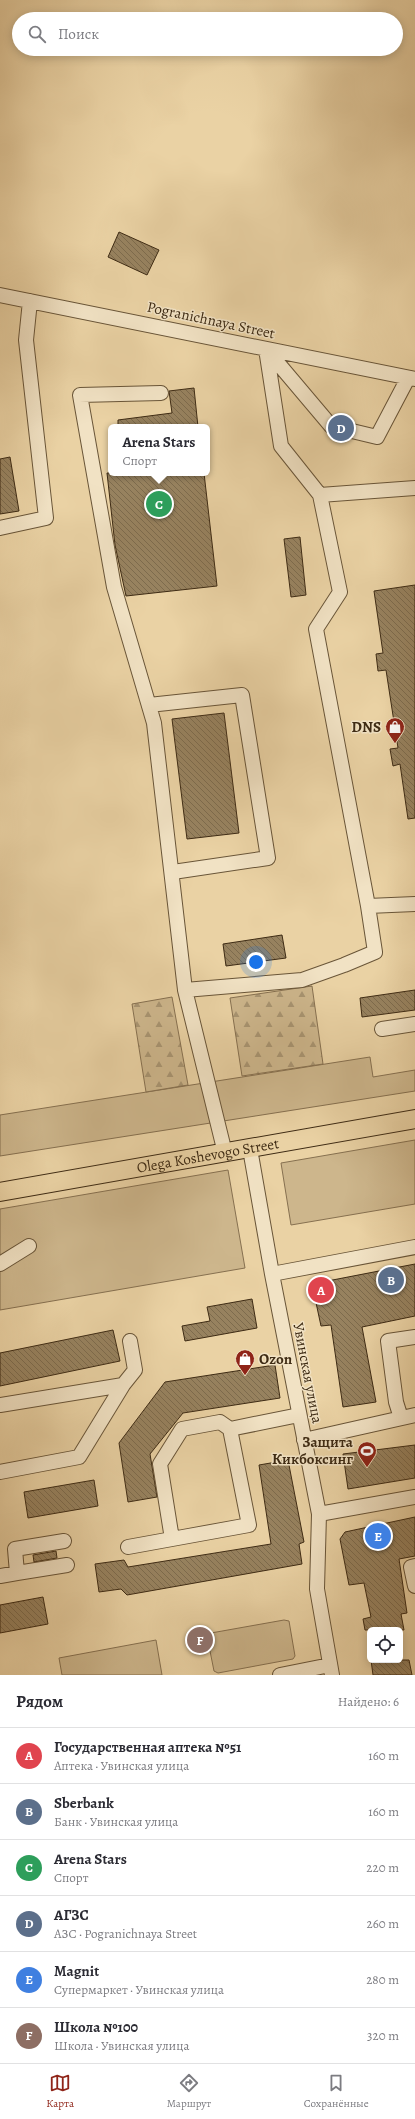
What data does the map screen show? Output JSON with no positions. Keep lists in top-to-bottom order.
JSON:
{
  "streets": {
    "main road": ["Olega Koshevogo Street"],
    "street": ["Pogranichnaya Street", "Увинская улица"]
  },
  "crossings": [
    ["Olega Koshevogo Street", "Увинская улица"]
  ],
  "places": {
    "shop": ["DNS", "Ozon"],
    "sports": ["Защита Кикбоксинг"]
  },
  "page": {
    "search": "Поиск",
    "pins": [
      "D",
      "C",
      "B",
      "A",
      "E",
      "F"
    ],
    "popup": ["Arena Stars", "Спорт"],
    "heading": ["Рядом", "Найдено: 6"],
    "list": [
      {
        "mark": "A",
        "name": "Государственная аптека №51",
        "note": "Аптека · Увинская улица",
        "value": "160 m"
      },
      {
        "mark": "B",
        "name": "Sberbank",
        "note": "Банк · Увинская улица",
        "value": "160 m"
      },
      {
        "mark": "C",
        "name": "Arena Stars",
        "note": "Спорт",
        "value": "220 m"
      },
      {
        "mark": "D",
        "name": "АГЗС",
        "note": "АЗС · Pogranichnaya Street",
        "value": "260 m"
      },
      {
        "mark": "E",
        "name": "Magnit",
        "note": "Супермаркет · Увинская улица",
        "value": "280 m"
      },
      {
        "mark": "F",
        "name": "Школа №100",
        "note": "Школа · Увинская улица",
        "value": "320 m"
      }
    ],
    "nav": ["Карта", "Маршрут", "Сохранённые"]
  }
}
